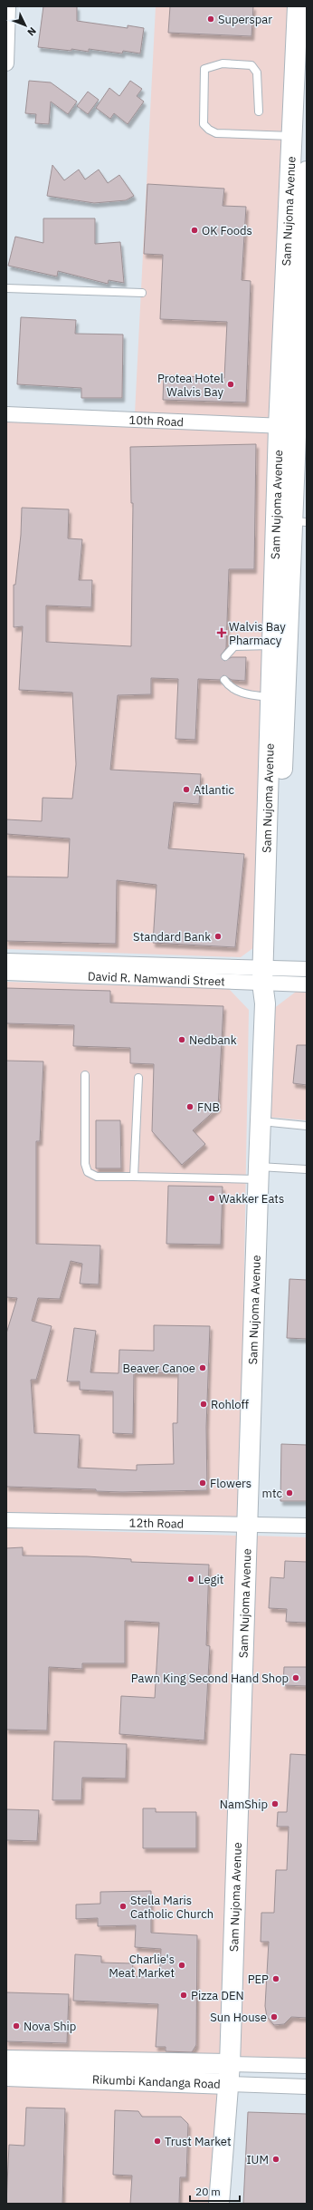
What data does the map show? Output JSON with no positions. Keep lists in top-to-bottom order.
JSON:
{
  "streets": {
    "main road": ["Sam Nujoma Avenue", "Rikumbi Kandanga Road"],
    "street": ["10th Road", "David R. Namwandi Street", "12th Road"]
  },
  "crossings": [
    ["Sam Nujoma Avenue", "10th Road"],
    ["Sam Nujoma Avenue", "David R. Namwandi Street"],
    ["Sam Nujoma Avenue", "12th Road"],
    ["Sam Nujoma Avenue", "Rikumbi Kandanga Road"]
  ],
  "places": {
    "other": [
      "Superspar",
      "OK Foods",
      "Protea Hotel Walvis Bay",
      "Atlantic",
      "Standard Bank",
      "Nedbank",
      "FNB",
      "Wakker Eats",
      "Beaver Canoe",
      "Rohloff",
      "Flowers",
      "mtc",
      "Legit",
      "Pawn King Second Hand Shop",
      "NamShip",
      "Stella Maris Catholic Church",
      "Charlie's Meat Market",
      "PEP",
      "Pizza DEN",
      "Sun House",
      "Nova Ship",
      "Trust Market",
      "IUM"
    ],
    "health": ["Walvis Bay Pharmacy"]
  },
  "scale_bar": "20 m",
  "north": "bottom right"
}
